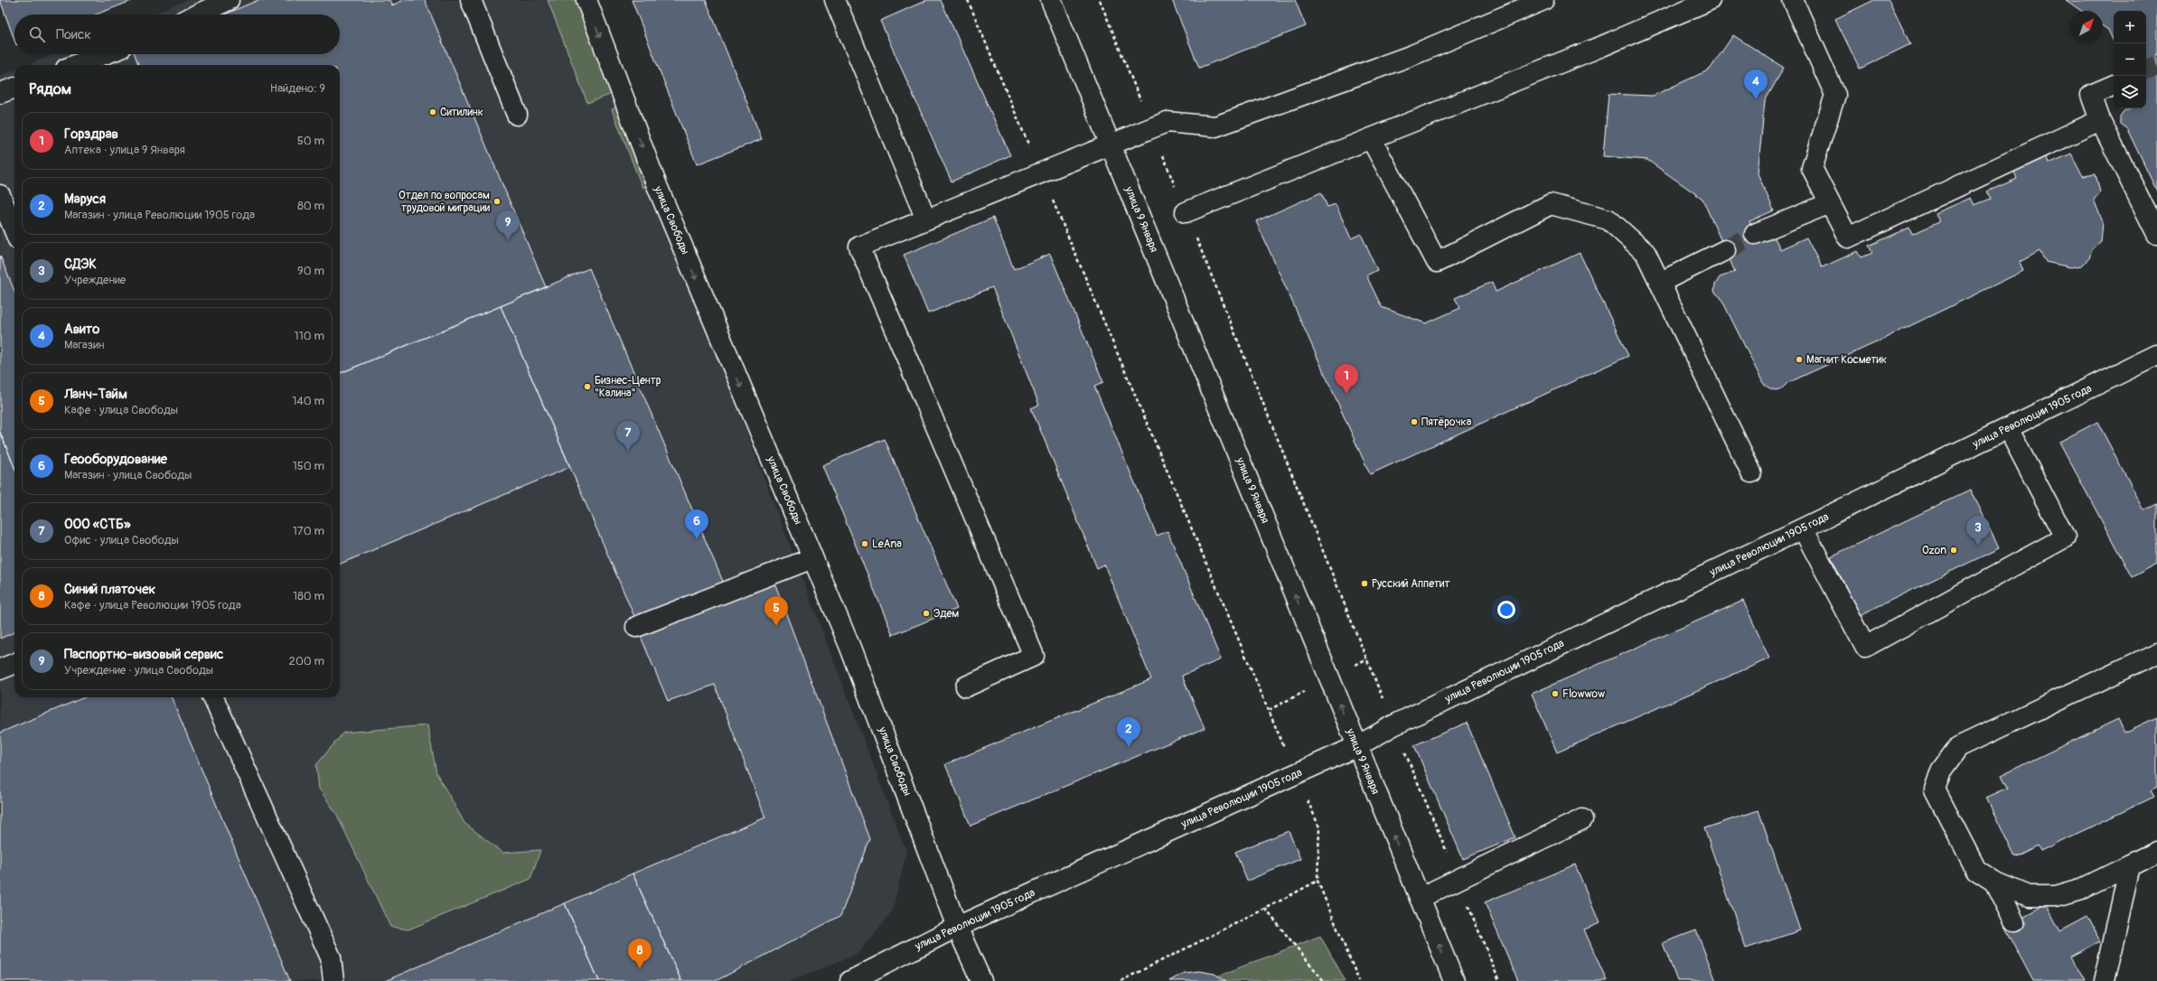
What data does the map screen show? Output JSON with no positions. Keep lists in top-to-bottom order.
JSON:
{
  "streets": {
    "main road": ["улица 9 Января", "улица Свободы", "улица Революции 1905 года"]
  },
  "crossings": [
    ["улица 9 Января", "улица Революции 1905 года"],
    ["улица Свободы", "улица Революции 1905 года"]
  ],
  "one_way": ["улица 9 Января", "улица Свободы"],
  "places": [
    "Ситилинк",
    "Отдел по вопросам трудовой миграции",
    "Магнит Косметик",
    "Бизнес-Центр \"Калина\"",
    "Пятёрочка",
    "LeAna",
    "Ozon",
    "Русский Аппетит",
    "Эдем",
    "Flowwow"
  ],
  "north": "top right",
  "page": {
    "map_buttons": ["+", "−"],
    "search": "Поиск",
    "heading": ["Рядом", "Найдено: 9"],
    "pins": [
      "4",
      "9",
      "1",
      "7",
      "6",
      "3",
      "5",
      "2",
      "8"
    ],
    "list": [
      {
        "mark": "1",
        "name": "Горздрав",
        "note": "Аптека · улица 9 Января",
        "value": "50 m"
      },
      {
        "mark": "2",
        "name": "Маруся",
        "note": "Магазин · улица Революции 1905 года",
        "value": "80 m"
      },
      {
        "mark": "3",
        "name": "СДЭК",
        "note": "Учреждение",
        "value": "90 m"
      },
      {
        "mark": "4",
        "name": "Авито",
        "note": "Магазин",
        "value": "110 m"
      },
      {
        "mark": "5",
        "name": "Ланч-Тайм",
        "note": "Кафе · улица Свободы",
        "value": "140 m"
      },
      {
        "mark": "6",
        "name": "Геооборудование",
        "note": "Магазин · улица Свободы",
        "value": "150 m"
      },
      {
        "mark": "7",
        "name": "ООО «СТБ»",
        "note": "Офис · улица Свободы",
        "value": "170 m"
      },
      {
        "mark": "8",
        "name": "Синий платочек",
        "note": "Кафе · улица Революции 1905 года",
        "value": "180 m"
      },
      {
        "mark": "9",
        "name": "Паспортно-визовый сервис",
        "note": "Учреждение · улица Свободы",
        "value": "200 m"
      }
    ]
  }
}
